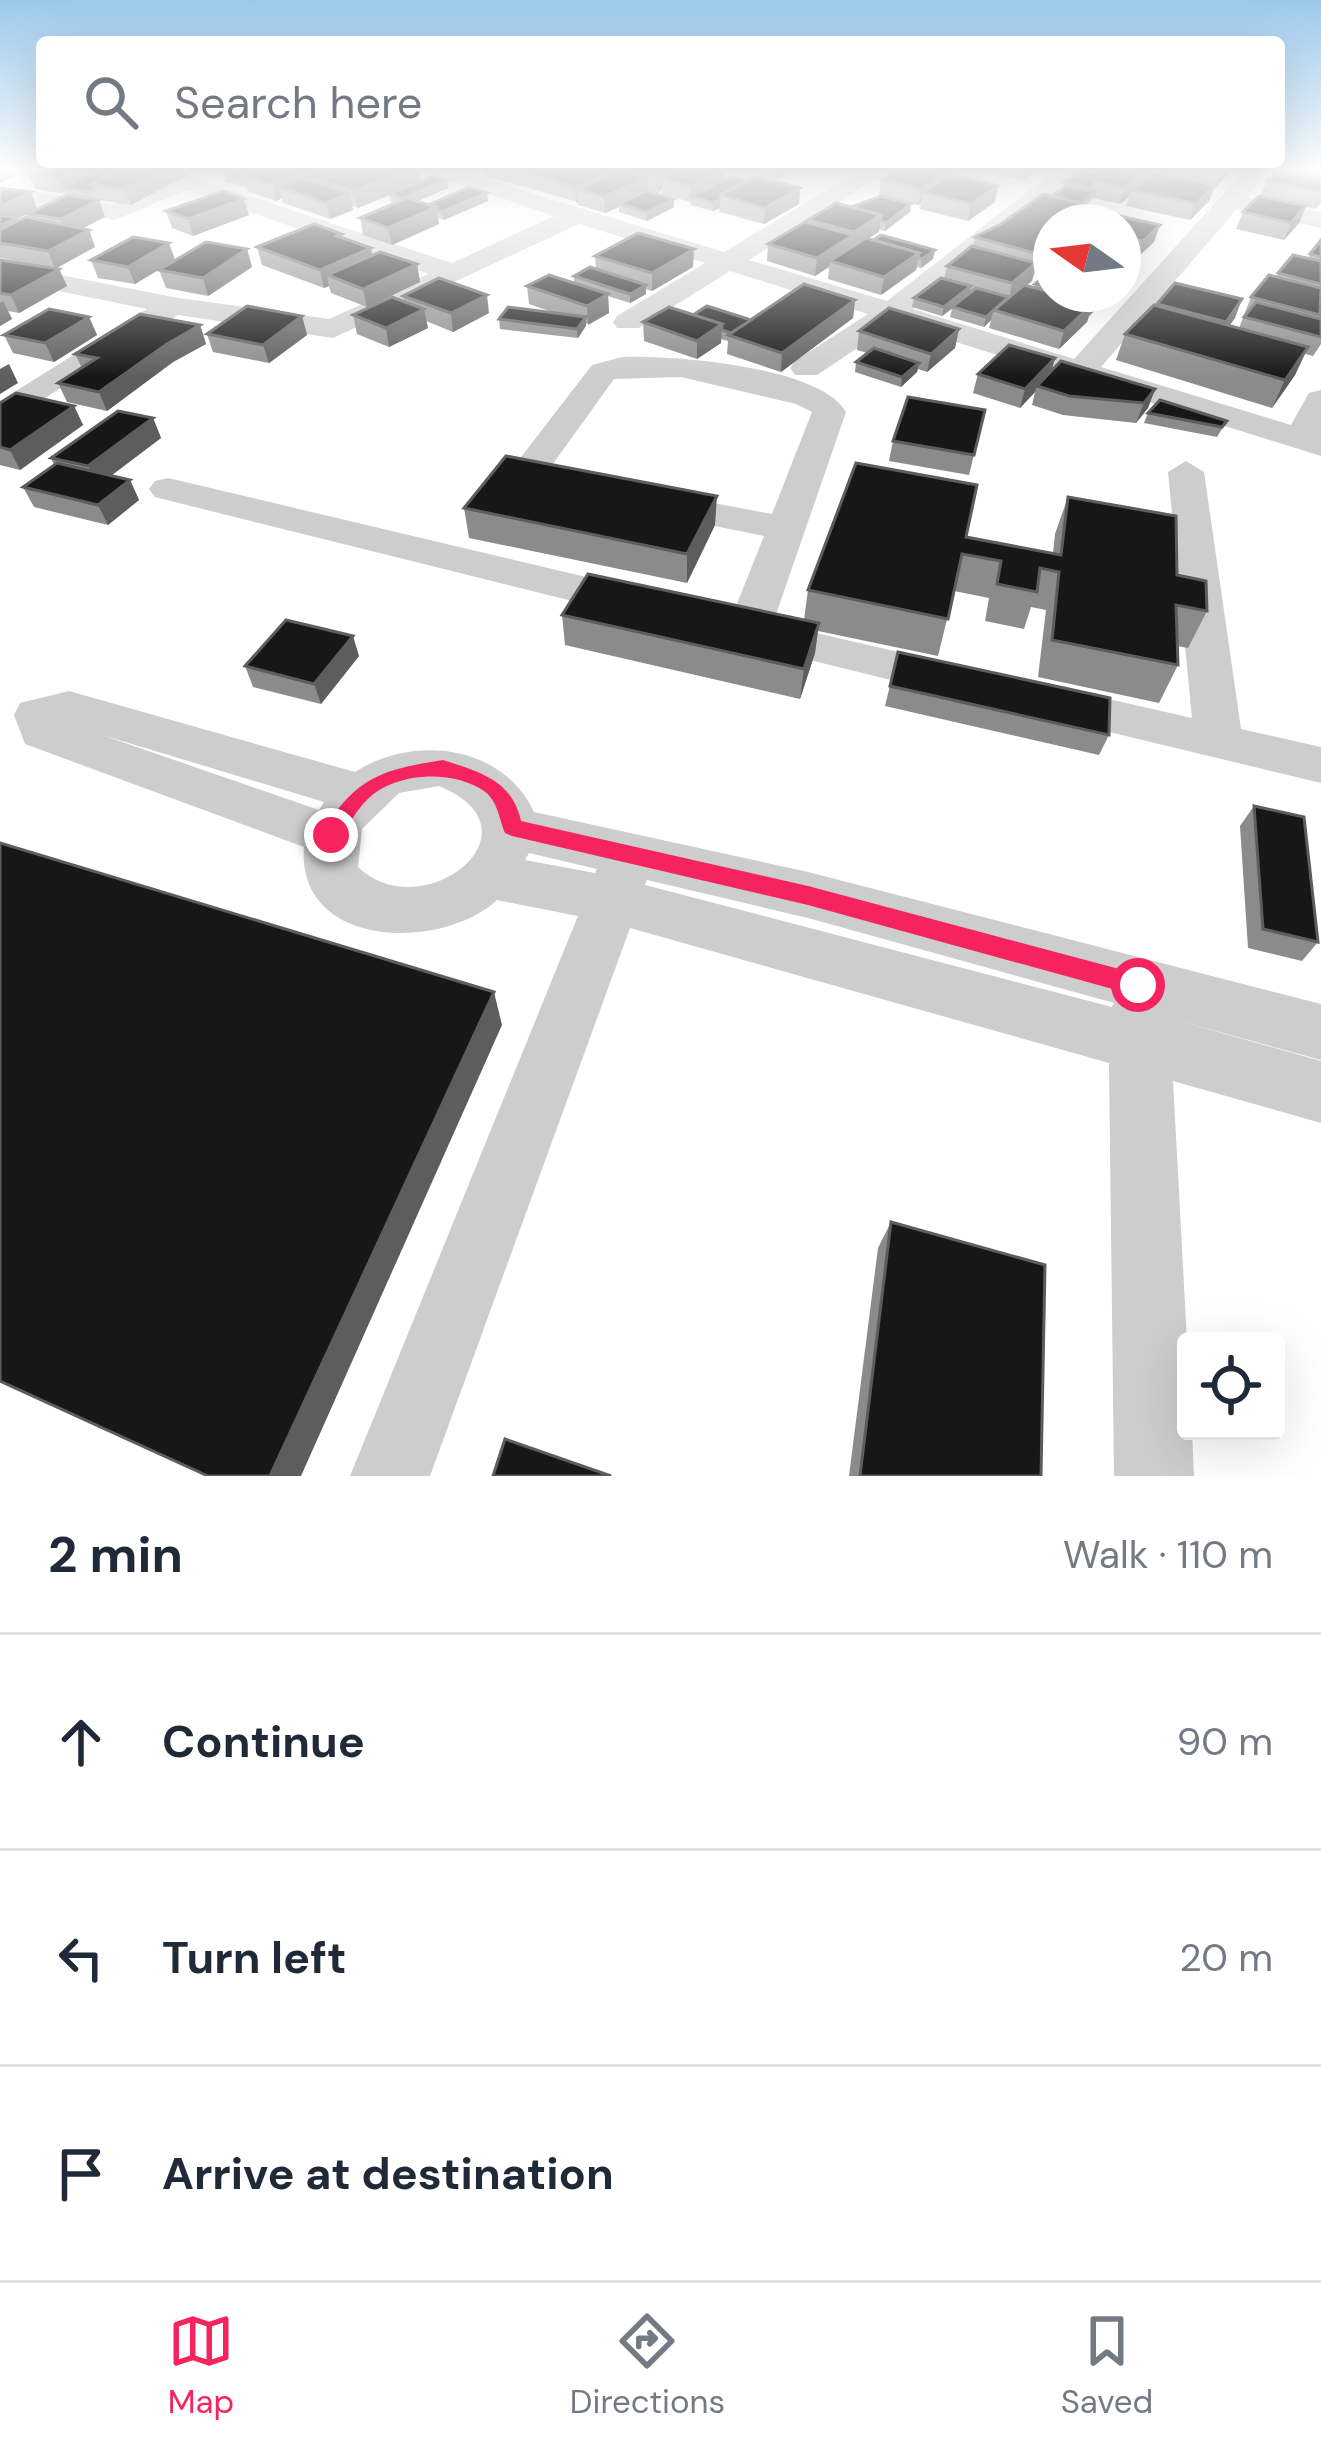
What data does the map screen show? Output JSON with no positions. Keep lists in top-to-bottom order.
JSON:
{
  "north": "left",
  "page": {
    "search": "Search here",
    "heading": ["2 min", "Walk · 110 m"],
    "list": [
      ["Continue", "90 m"],
      ["Turn left", "20 m"],
      "Arrive at destination"
    ],
    "nav": ["Map", "Directions", "Saved"]
  }
}
